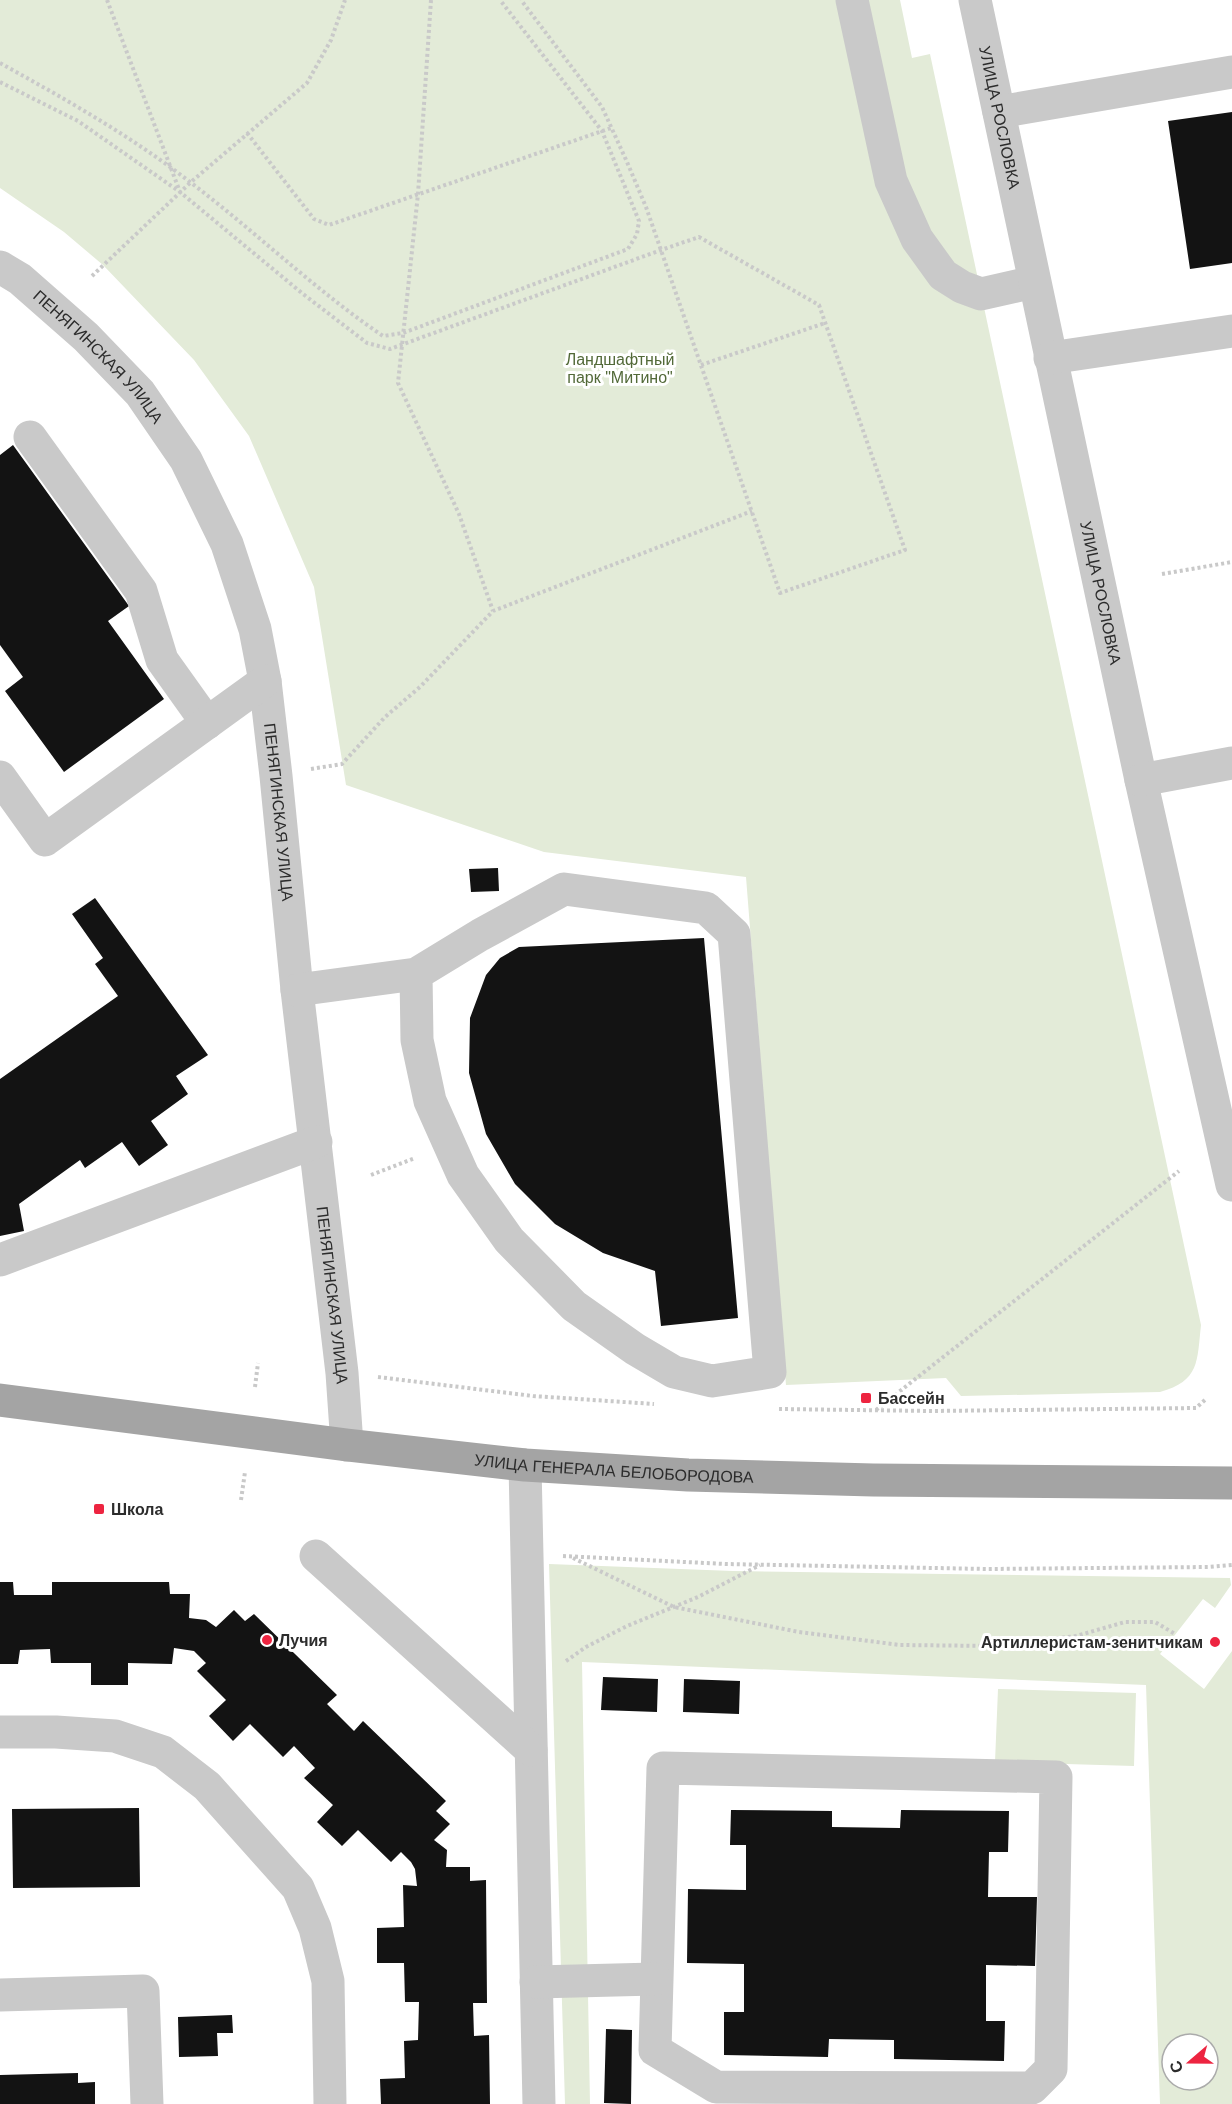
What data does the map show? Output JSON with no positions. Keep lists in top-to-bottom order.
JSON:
{
  "streets": {
    "main road": ["УЛИЦА ГЕНЕРАЛА БЕЛОБОРОДОВА"],
    "street": ["УЛИЦА РОСЛОВКА", "ПЕНЯГИНСКАЯ УЛИЦА"]
  },
  "crossings": [
    ["ПЕНЯГИНСКАЯ УЛИЦА", "УЛИЦА ГЕНЕРАЛА БЕЛОБОРОДОВА"]
  ],
  "parks": ["Ландшафтный парк \"Митино\""],
  "places": {
    "transit": ["Бассейн", "Школа"],
    "other": ["Лучия", "Артиллеристам-зенитчикам"]
  },
  "north": "left"
}
